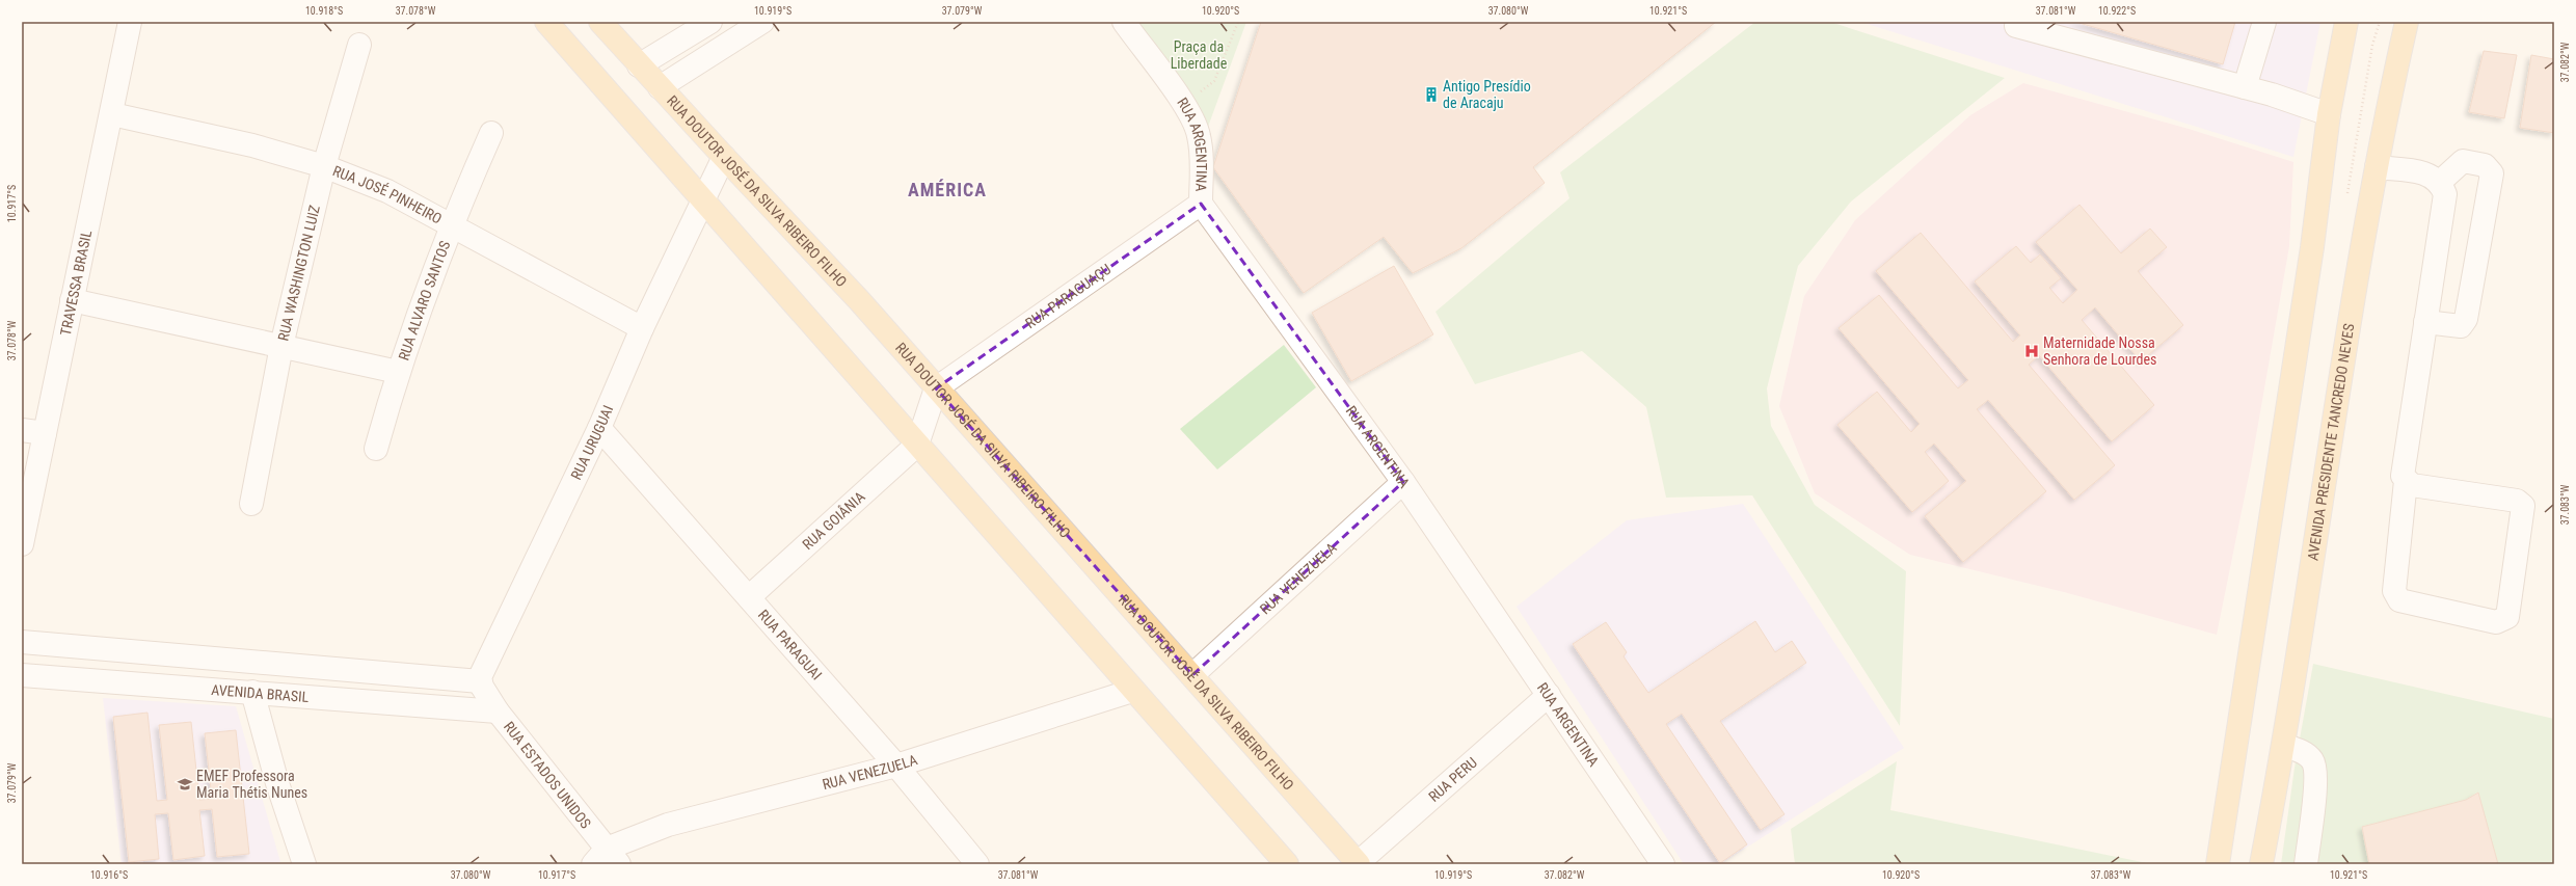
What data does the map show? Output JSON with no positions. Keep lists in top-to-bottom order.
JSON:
{
  "streets": {
    "main road": ["RUA DOUTOR JOSÉ DA SILVA RIBEIRO FILHO", "AVENIDA PRESIDENTE TANCREDO NEVES"],
    "street": [
      "RUA ARGENTINA",
      "RUA JOSÉ PINHEIRO",
      "RUA WASHINGTON LUIZ",
      "TRAVESSA BRASIL",
      "RUA PARAGUAÇU",
      "RUA ALVARO SANTOS",
      "RUA URUGUAI",
      "RUA GOIÂNIA",
      "RUA VENEZUELA",
      "RUA PARAGUAI",
      "AVENIDA BRASIL",
      "RUA ESTADOS UNIDOS",
      "RUA PERU"
    ]
  },
  "crossings": [
    ["RUA ARGENTINA", "RUA PARAGUAÇU"],
    ["RUA ARGENTINA", "RUA VENEZUELA"],
    ["RUA ARGENTINA", "RUA PERU"],
    ["RUA DOUTOR JOSÉ DA SILVA RIBEIRO FILHO", "RUA PARAGUAÇU"],
    ["RUA DOUTOR JOSÉ DA SILVA RIBEIRO FILHO", "RUA URUGUAI"],
    ["RUA DOUTOR JOSÉ DA SILVA RIBEIRO FILHO", "RUA VENEZUELA"],
    ["RUA DOUTOR JOSÉ DA SILVA RIBEIRO FILHO", "RUA PERU"],
    ["RUA JOSÉ PINHEIRO", "RUA WASHINGTON LUIZ"],
    ["RUA JOSÉ PINHEIRO", "TRAVESSA BRASIL"],
    ["RUA JOSÉ PINHEIRO", "RUA ALVARO SANTOS"],
    ["RUA JOSÉ PINHEIRO", "RUA URUGUAI"],
    ["RUA URUGUAI", "RUA PARAGUAI"],
    ["RUA URUGUAI", "AVENIDA BRASIL"],
    ["RUA URUGUAI", "RUA ESTADOS UNIDOS"],
    ["RUA GOIÂNIA", "RUA PARAGUAI"],
    ["RUA VENEZUELA", "RUA PARAGUAI"],
    ["RUA VENEZUELA", "RUA ESTADOS UNIDOS"],
    ["AVENIDA BRASIL", "RUA ESTADOS UNIDOS"]
  ],
  "districts": ["AMÉRICA"],
  "parks": ["Praça da Liberdade"],
  "places": {
    "building": ["Antigo Presídio de Aracaju"],
    "hospital": ["Maternidade Nossa Senhora de Lourdes"],
    "school or university": ["EMEF Professora Maria Thétis Nunes"]
  },
  "coordinates": [
    "10.918°S",
    "37.078°W",
    "10.919°S",
    "37.079°W",
    "10.920°S",
    "37.080°W",
    "10.921°S",
    "37.081°W",
    "10.922°S",
    "37.082°W",
    "10.917°S",
    "37.083°W",
    "10.916°S"
  ]
}
